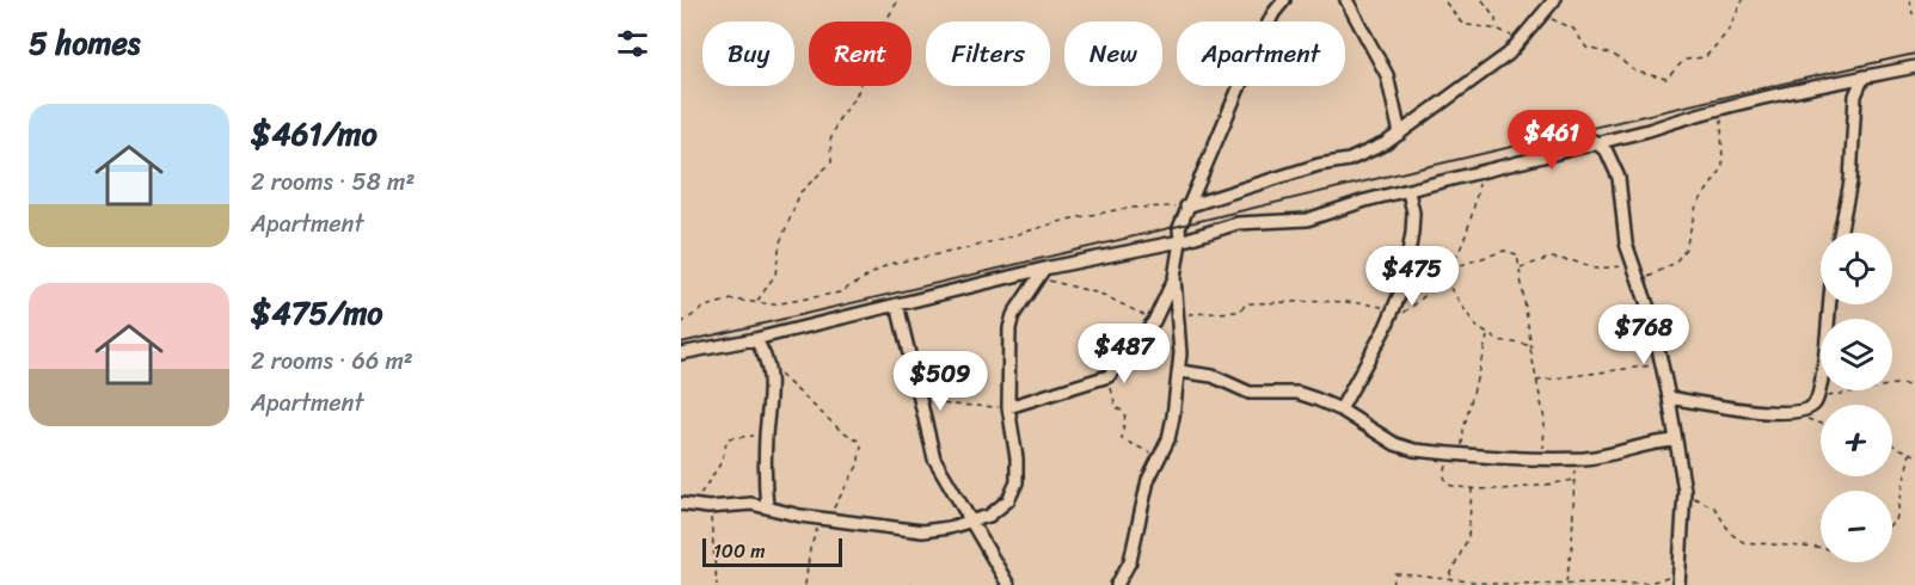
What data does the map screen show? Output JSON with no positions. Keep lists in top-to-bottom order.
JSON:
{
  "scale_bar": "100 m",
  "page": {
    "heading": "5 homes",
    "chip": [
      "Buy",
      "Rent",
      "Filters",
      "New",
      "Apartment"
    ],
    "list": [
      {
        "name": "$461/mo",
        "note": "2 rooms · 58 m² · Apartment"
      },
      {
        "name": "$475/mo",
        "note": "2 rooms · 66 m² · Apartment"
      }
    ],
    "price": [
      "$461",
      "$475",
      "$768",
      "$487",
      "$509"
    ],
    "map_buttons": ["+", "−"],
    "scale": "100 m"
  }
}
